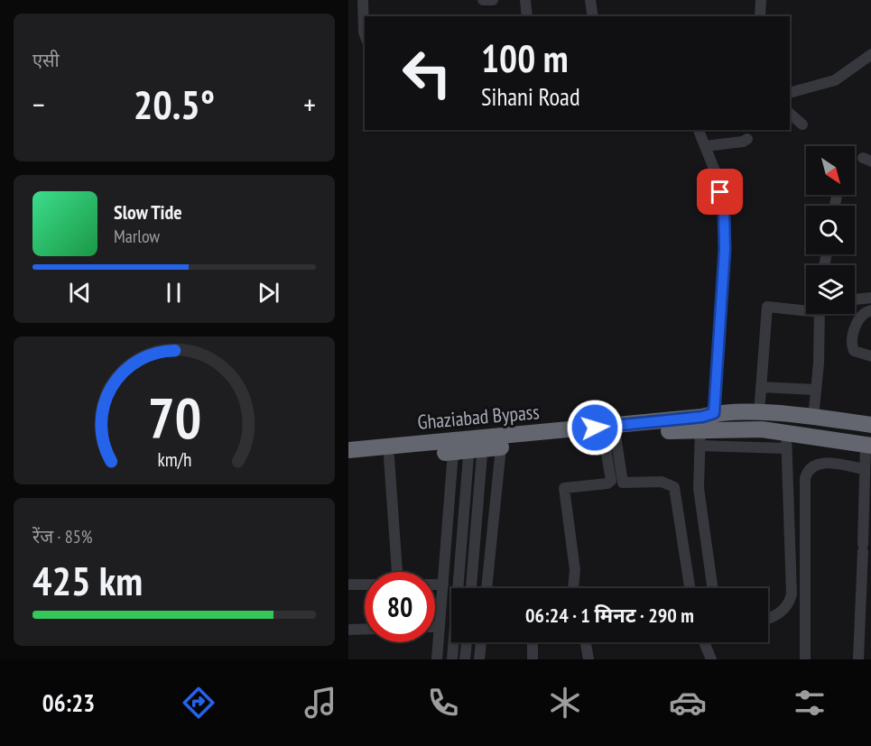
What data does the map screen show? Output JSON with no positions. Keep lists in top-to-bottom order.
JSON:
{
  "streets": {
    "highway": ["Ghaziabad Bypass"]
  },
  "north": "bottom right",
  "page": {
    "tile": [
      "एसी",
      ["रेंज · 85%", "425 km"]
    ],
    "turn": ["100 m", "Sihani Road"],
    "heat": ["−", "20.5°", "+"],
    "song": ["Slow Tide", "Marlow"],
    "limit": "80",
    "trip": "06:24 · 1 मिनट · 290 m",
    "tabs": "06:23",
    "gauge": ["70", "km/h"]
  }
}
